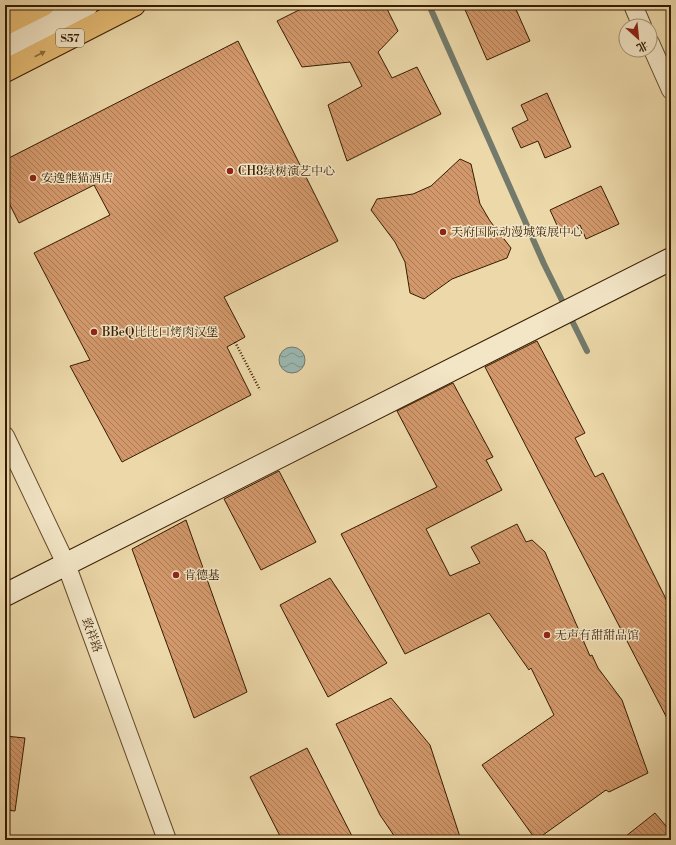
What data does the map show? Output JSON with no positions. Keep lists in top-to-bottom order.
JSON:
{
  "streets": {
    "highway": ["S57"],
    "street": ["致祥路"]
  },
  "places": [
    "CH8绿树演艺中心",
    "安逸熊猫酒店",
    "天府国际动漫城策展中心",
    "BBeQ比比口烤肉汉堡",
    "肯德基",
    "无声有甜甜品馆"
  ],
  "north": "bottom right"
}
